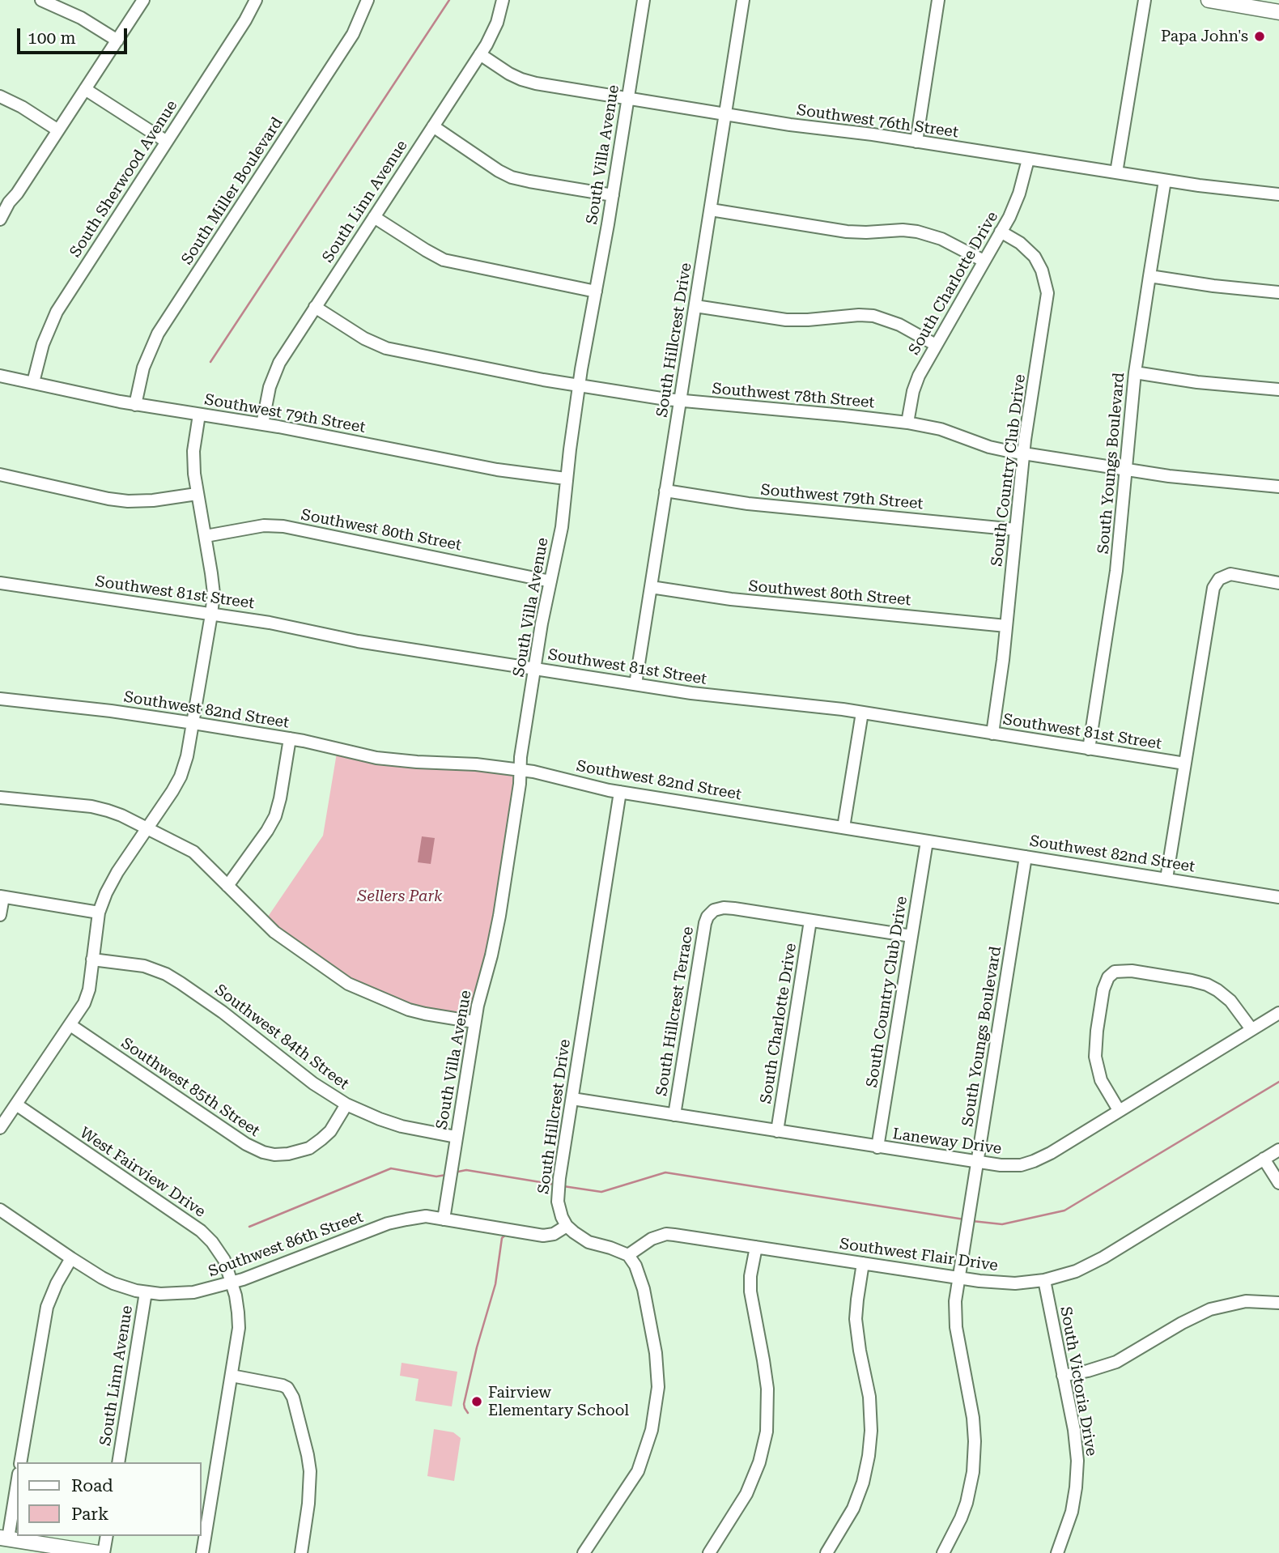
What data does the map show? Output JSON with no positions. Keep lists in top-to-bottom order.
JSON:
{
  "streets": {
    "street": [
      "Southwest 76th Street",
      "South Villa Avenue",
      "South Sherwood Avenue",
      "South Miller Boulevard",
      "South Linn Avenue",
      "South Charlotte Drive",
      "South Hillcrest Drive",
      "Southwest 78th Street",
      "Southwest 79th Street",
      "South Youngs Boulevard",
      "South Country Club Drive",
      "Southwest 80th Street",
      "Southwest 81st Street",
      "Southwest 82nd Street",
      "South Hillcrest Terrace",
      "Southwest 84th Street",
      "Southwest 85th Street",
      "Laneway Drive",
      "West Fairview Drive",
      "Southwest 86th Street",
      "Southwest Flair Drive",
      "South Victoria Drive"
    ]
  },
  "crossings": [
    ["Southwest 76th Street", "South Villa Avenue"],
    ["Southwest 76th Street", "South Linn Avenue"],
    ["Southwest 76th Street", "South Charlotte Drive"],
    ["Southwest 76th Street", "South Hillcrest Drive"],
    ["Southwest 76th Street", "South Youngs Boulevard"],
    ["South Villa Avenue", "Southwest 78th Street"],
    ["South Villa Avenue", "Southwest 79th Street"],
    ["South Villa Avenue", "Southwest 80th Street"],
    ["South Villa Avenue", "Southwest 81st Street"],
    ["South Villa Avenue", "Southwest 82nd Street"],
    ["South Villa Avenue", "Southwest 84th Street"],
    ["South Villa Avenue", "Southwest 86th Street"],
    ["South Sherwood Avenue", "Southwest 79th Street"],
    ["South Miller Boulevard", "Southwest 79th Street"],
    ["South Linn Avenue", "Southwest 78th Street"],
    ["South Linn Avenue", "Southwest 79th Street"],
    ["South Linn Avenue", "Southwest 86th Street"],
    ["South Charlotte Drive", "Southwest 78th Street"],
    ["South Charlotte Drive", "South Country Club Drive"],
    ["South Charlotte Drive", "South Hillcrest Terrace"],
    ["South Charlotte Drive", "Laneway Drive"],
    ["South Hillcrest Drive", "Southwest 78th Street"],
    ["South Hillcrest Drive", "Southwest 79th Street"],
    ["South Hillcrest Drive", "Southwest 80th Street"],
    ["South Hillcrest Drive", "Southwest 81st Street"],
    ["South Hillcrest Drive", "Southwest 82nd Street"],
    ["South Hillcrest Drive", "Laneway Drive"],
    ["South Hillcrest Drive", "Southwest 86th Street"],
    ["Southwest 78th Street", "South Youngs Boulevard"],
    ["Southwest 78th Street", "South Country Club Drive"],
    ["Southwest 79th Street", "South Country Club Drive"],
    ["South Youngs Boulevard", "Southwest 81st Street"],
    ["South Youngs Boulevard", "Southwest 82nd Street"],
    ["South Youngs Boulevard", "Laneway Drive"],
    ["South Youngs Boulevard", "Southwest Flair Drive"],
    ["South Country Club Drive", "Southwest 80th Street"],
    ["South Country Club Drive", "Southwest 81st Street"],
    ["South Country Club Drive", "Southwest 82nd Street"],
    ["South Country Club Drive", "Laneway Drive"],
    ["South Hillcrest Terrace", "Laneway Drive"],
    ["Southwest 84th Street", "Southwest 85th Street"],
    ["West Fairview Drive", "Southwest 86th Street"],
    ["Southwest Flair Drive", "South Victoria Drive"]
  ],
  "parks": ["Sellers Park"],
  "places": ["Papa John's", "Fairview Elementary School"],
  "legend": ["Road", "Park"],
  "scale_bar": "100 m"
}
